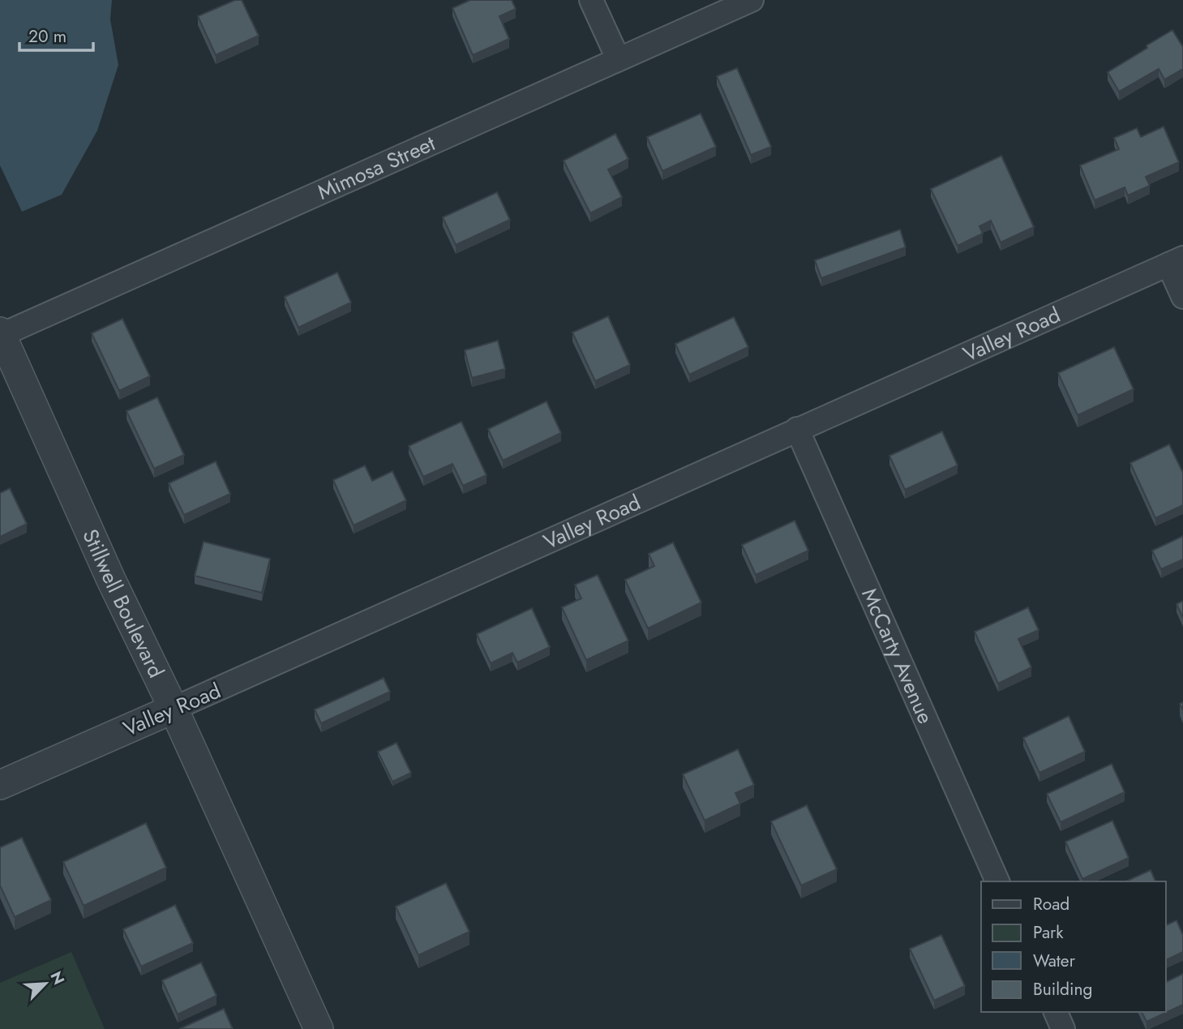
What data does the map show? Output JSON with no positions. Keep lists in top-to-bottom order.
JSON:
{
  "streets": {
    "street": [
      "Mimosa Street",
      "Valley Road",
      "Stillwell Boulevard",
      "McCarty Avenue"
    ]
  },
  "crossings": [
    ["Mimosa Street", "Stillwell Boulevard"],
    ["Valley Road", "Stillwell Boulevard"],
    ["Valley Road", "McCarty Avenue"]
  ],
  "legend": [
    "Road",
    "Park",
    "Water",
    "Building"
  ],
  "scale_bar": "20 m",
  "north": "top right"
}
